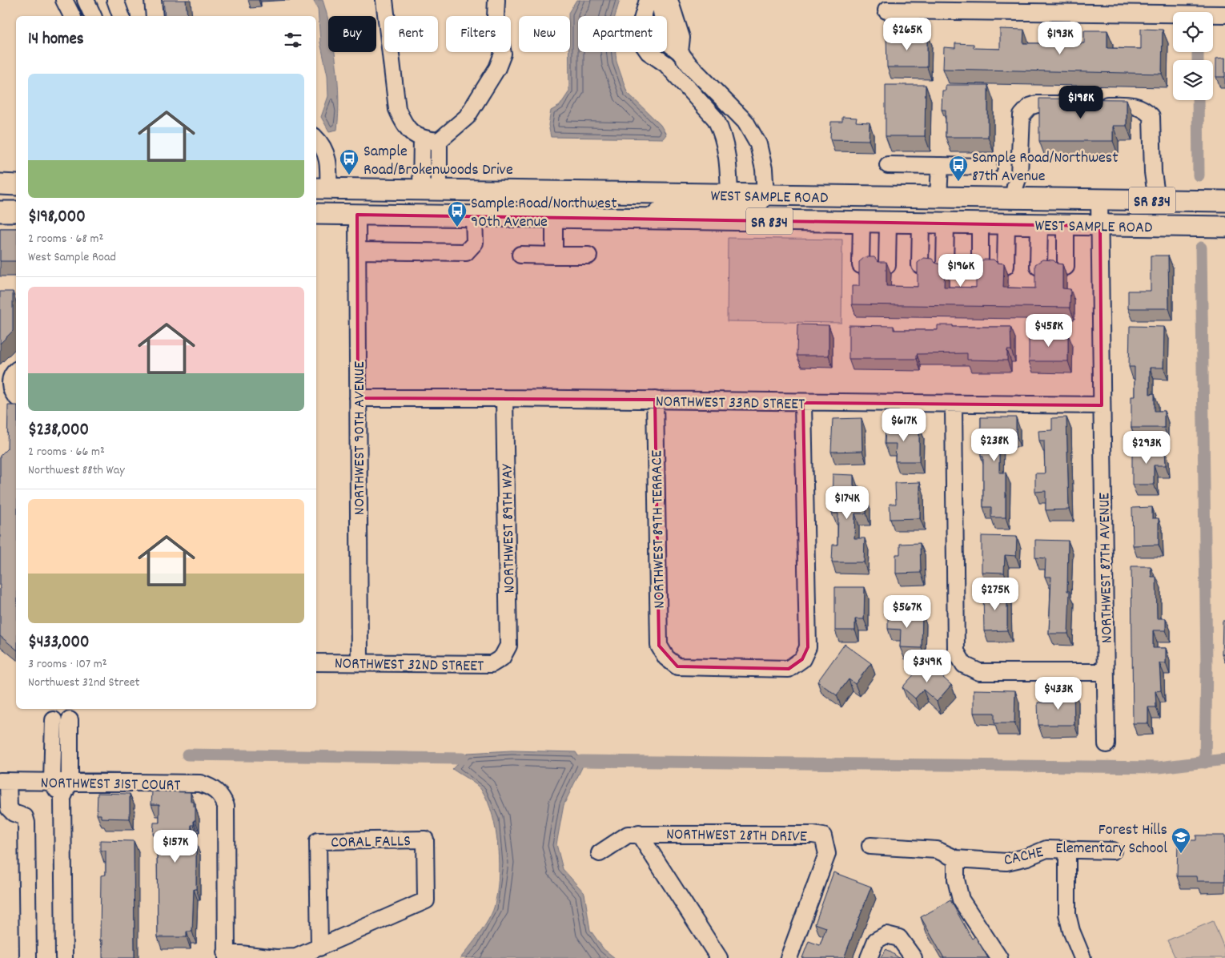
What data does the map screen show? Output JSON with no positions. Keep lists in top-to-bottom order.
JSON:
{
  "streets": {
    "main road": ["WEST SAMPLE ROAD", "SR 834"],
    "street": [
      "NORTHWEST 33RD STREET",
      "NORTHWEST 90TH AVENUE",
      "NORTHWEST 89TH WAY",
      "NORTHWEST 89TH TERRACE",
      "NORTHWEST 87TH AVENUE",
      "NORTHWEST 32ND STREET",
      "NORTHWEST 31ST COURT",
      "NORTHWEST 28TH DRIVE",
      "CORAL FALLS",
      "CACHE"
    ]
  },
  "crossings": [
    ["WEST SAMPLE ROAD", "NORTHWEST 90TH AVENUE"],
    ["WEST SAMPLE ROAD", "NORTHWEST 87TH AVENUE"],
    ["NORTHWEST 33RD STREET", "NORTHWEST 90TH AVENUE"],
    ["NORTHWEST 33RD STREET", "NORTHWEST 89TH WAY"],
    ["NORTHWEST 33RD STREET", "NORTHWEST 89TH TERRACE"],
    ["NORTHWEST 33RD STREET", "NORTHWEST 87TH AVENUE"],
    ["NORTHWEST 90TH AVENUE", "NORTHWEST 32ND STREET"],
    ["NORTHWEST 89TH WAY", "NORTHWEST 32ND STREET"],
    ["NORTHWEST 31ST COURT", "CORAL FALLS"]
  ],
  "places": {
    "bus stop": ["Sample Road/Brokenwoods Drive", "Sample Road/Northwest 87th Avenue", "Sample Road/Northwest 90th Avenue"],
    "school or university": ["Forest Hills Elementary School"]
  },
  "page": {
    "chip": [
      "Buy",
      "Rent",
      "Filters",
      "New",
      "Apartment"
    ],
    "heading": "14 homes",
    "price": [
      "$265K",
      "$193K",
      "$198K",
      "$196K",
      "$458K",
      "$617K",
      "$238K",
      "$293K",
      "$174K",
      "$275K",
      "$567K",
      "$349K",
      "$433K",
      "$157K"
    ],
    "list": [
      {
        "name": "$198,000",
        "note": "2 rooms · 68 m² · West Sample Road"
      },
      {
        "name": "$238,000",
        "note": "2 rooms · 66 m² · Northwest 88th Way"
      },
      {
        "name": "$433,000",
        "note": "3 rooms · 107 m² · Northwest 32nd Street"
      }
    ]
  }
}
